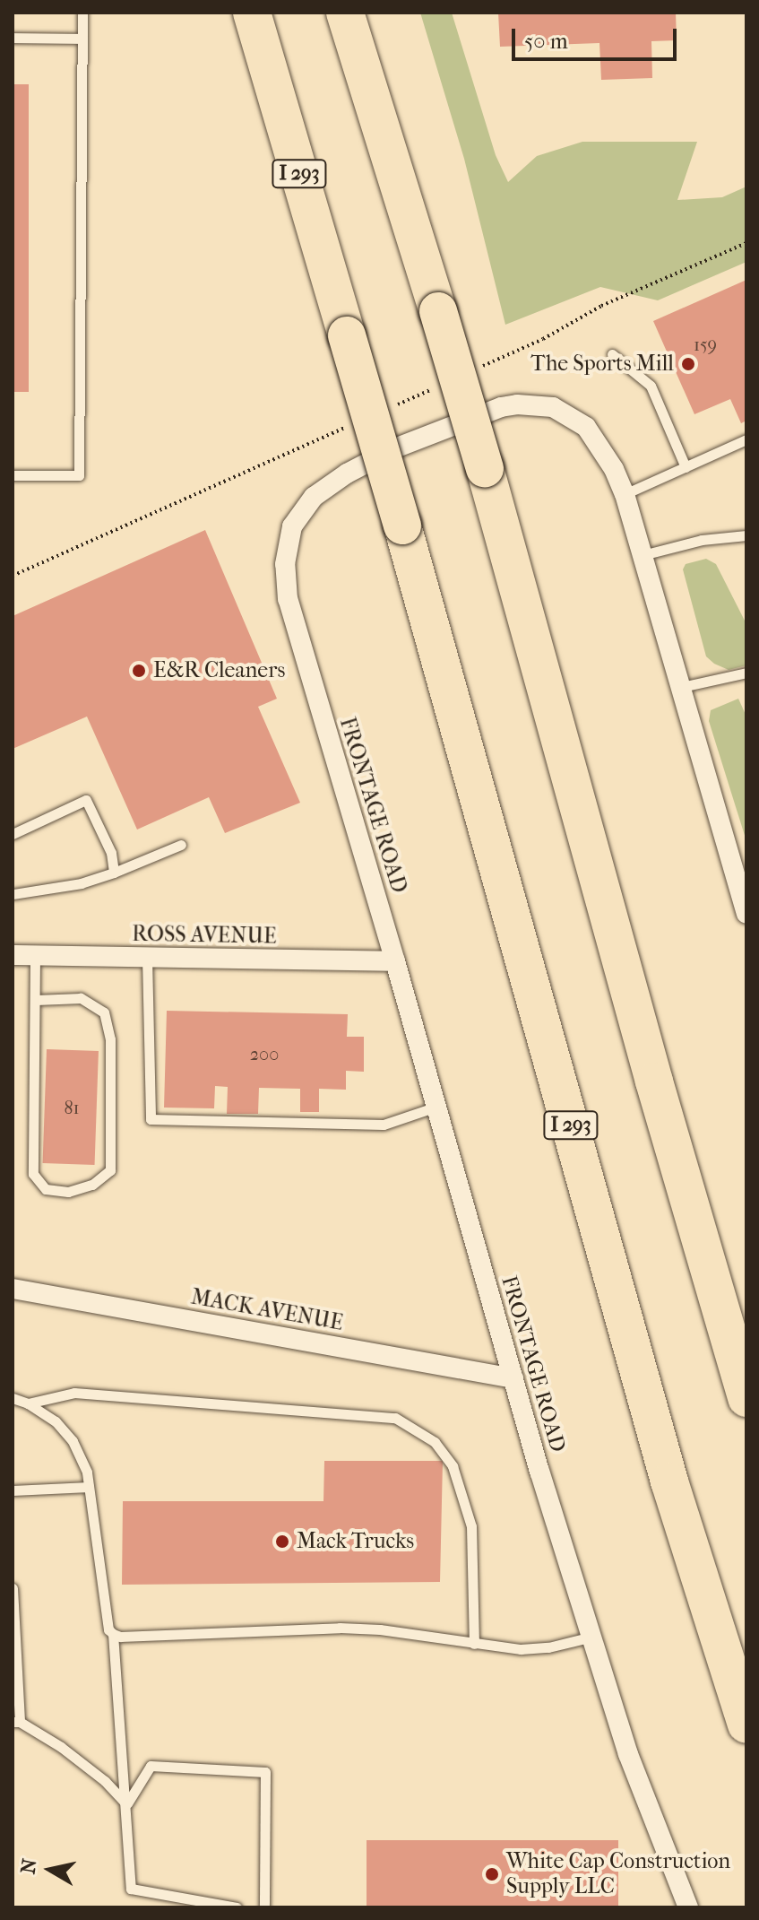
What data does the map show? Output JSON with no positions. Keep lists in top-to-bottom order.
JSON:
{
  "streets": {
    "highway": ["I 293"],
    "street": ["FRONTAGE ROAD", "ROSS AVENUE", "MACK AVENUE"]
  },
  "crossings": [
    ["FRONTAGE ROAD", "ROSS AVENUE"],
    ["FRONTAGE ROAD", "MACK AVENUE"]
  ],
  "places": [
    "The Sports Mill",
    "E&R Cleaners",
    "Mack Trucks",
    "White Cap Construction Supply LLC"
  ],
  "house_numbers": ["159", "200", "81"],
  "scale_bar": "50 m",
  "north": "left"
}
